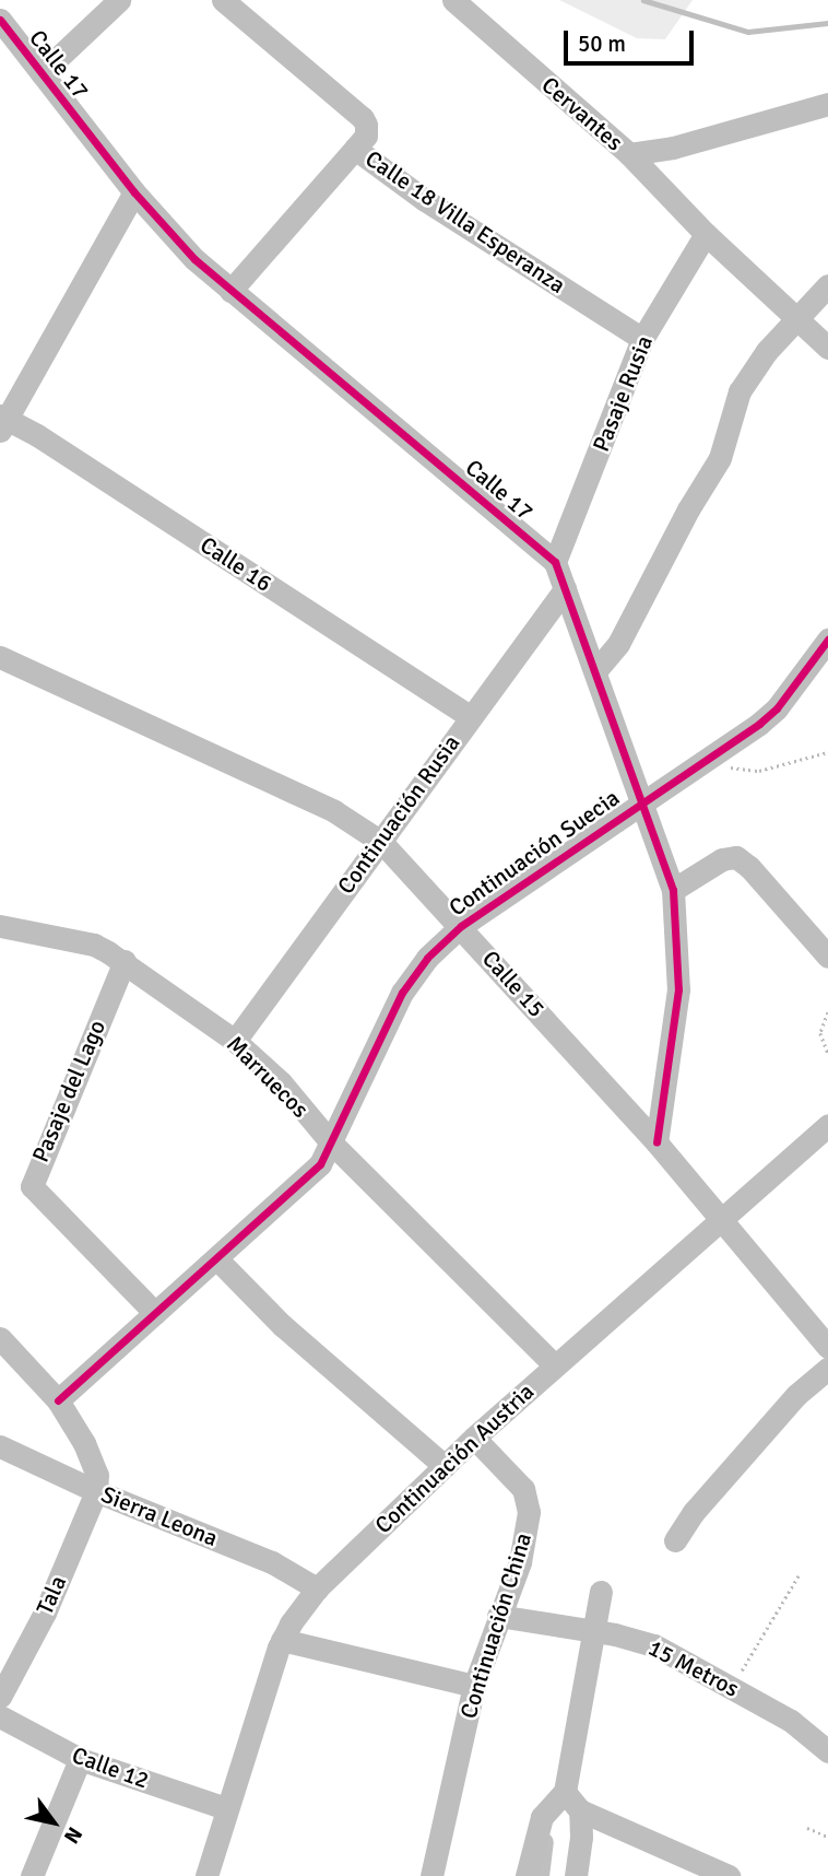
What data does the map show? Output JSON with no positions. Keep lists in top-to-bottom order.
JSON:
{
  "streets": {
    "street": [
      "Calle 17",
      "Cervantes",
      "Calle 18 Villa Esperanza",
      "Pasaje Rusia",
      "Calle 16",
      "Continuación Rusia",
      "Continuación Suecia",
      "Calle 15",
      "Marruecos",
      "Pasaje del Lago",
      "Continuación Austria",
      "Sierra Leona",
      "Tala",
      "Continuación China",
      "15 Metros",
      "Calle 12"
    ]
  },
  "crossings": [
    ["Calle 17", "Pasaje Rusia"],
    ["Calle 17", "Continuación Rusia"],
    ["Calle 17", "Continuación Suecia"],
    ["Calle 17", "Calle 15"],
    ["Cervantes", "Pasaje Rusia"],
    ["Calle 18 Villa Esperanza", "Pasaje Rusia"],
    ["Calle 16", "Continuación Rusia"],
    ["Continuación Rusia", "Calle 15"],
    ["Continuación Rusia", "Marruecos"],
    ["Continuación Suecia", "Calle 15"],
    ["Continuación Suecia", "Marruecos"],
    ["Continuación Suecia", "Pasaje del Lago"],
    ["Calle 15", "Continuación Austria"],
    ["Marruecos", "Pasaje del Lago"],
    ["Marruecos", "Continuación Austria"],
    ["Continuación Austria", "Sierra Leona"],
    ["Continuación Austria", "Continuación China"],
    ["Continuación Austria", "Calle 12"],
    ["Sierra Leona", "Tala"],
    ["Continuación China", "15 Metros"]
  ],
  "scale_bar": "50 m",
  "north": "bottom right"
}
